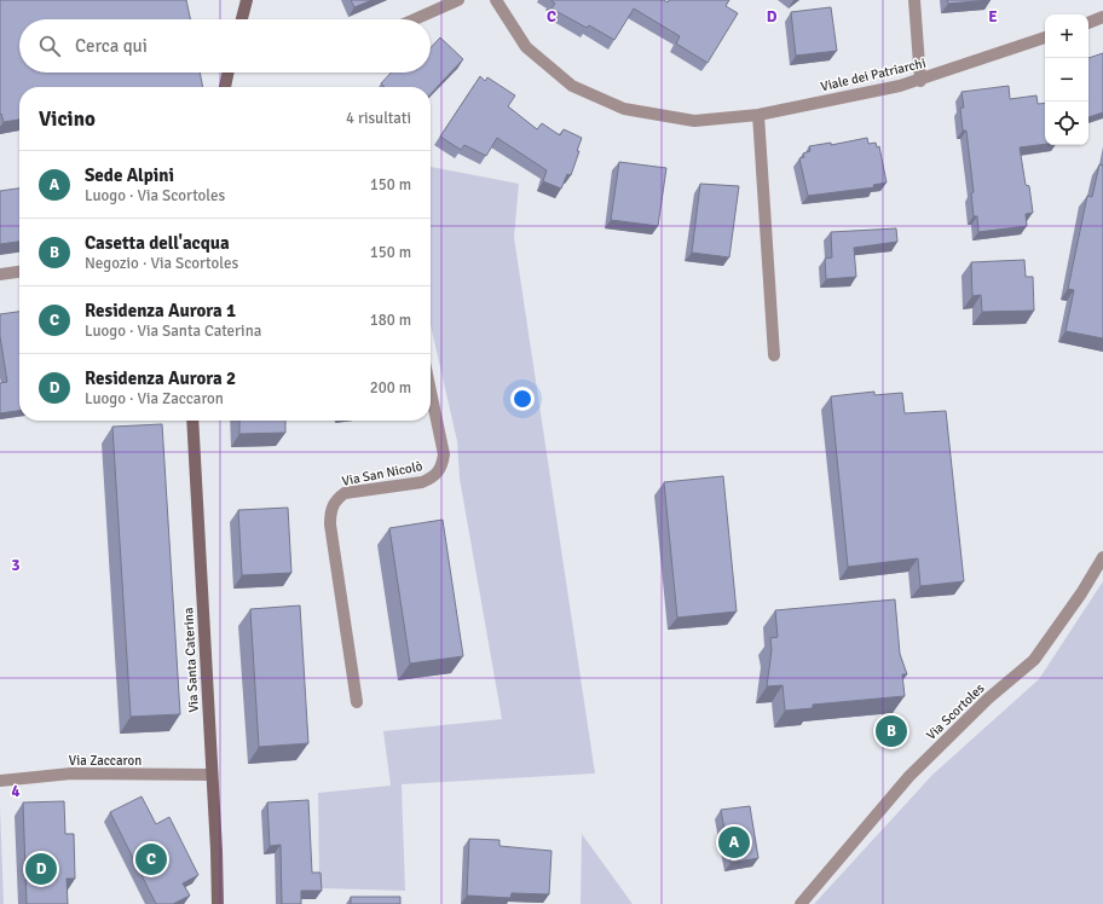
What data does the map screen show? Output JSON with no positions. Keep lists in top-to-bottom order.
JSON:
{
  "streets": {
    "street": [
      "Viale dei Patriarchi",
      "Via San Nicolò",
      "Via Santa Caterina",
      "Via Scortoles",
      "Via Zaccaron"
    ]
  },
  "crossings": [
    ["Via Santa Caterina", "Via Zaccaron"]
  ],
  "page": {
    "map_buttons": ["+", "−"],
    "search": "Cerca qui",
    "heading": ["Vicino", "4 risultati"],
    "list": [
      {
        "mark": "A",
        "name": "Sede Alpini",
        "note": "Luogo · Via Scortoles",
        "value": "150 m"
      },
      {
        "mark": "B",
        "name": "Casetta dell'acqua",
        "note": "Negozio · Via Scortoles",
        "value": "150 m"
      },
      {
        "mark": "C",
        "name": "Residenza Aurora 1",
        "note": "Luogo · Via Santa Caterina",
        "value": "180 m"
      },
      {
        "mark": "D",
        "name": "Residenza Aurora 2",
        "note": "Luogo · Via Zaccaron",
        "value": "200 m"
      }
    ],
    "pins": [
      "B",
      "A",
      "C",
      "D"
    ]
  },
  "grid": {
    "columns": ["C", "D", "E"],
    "rows": ["3", "4"]
  }
}
